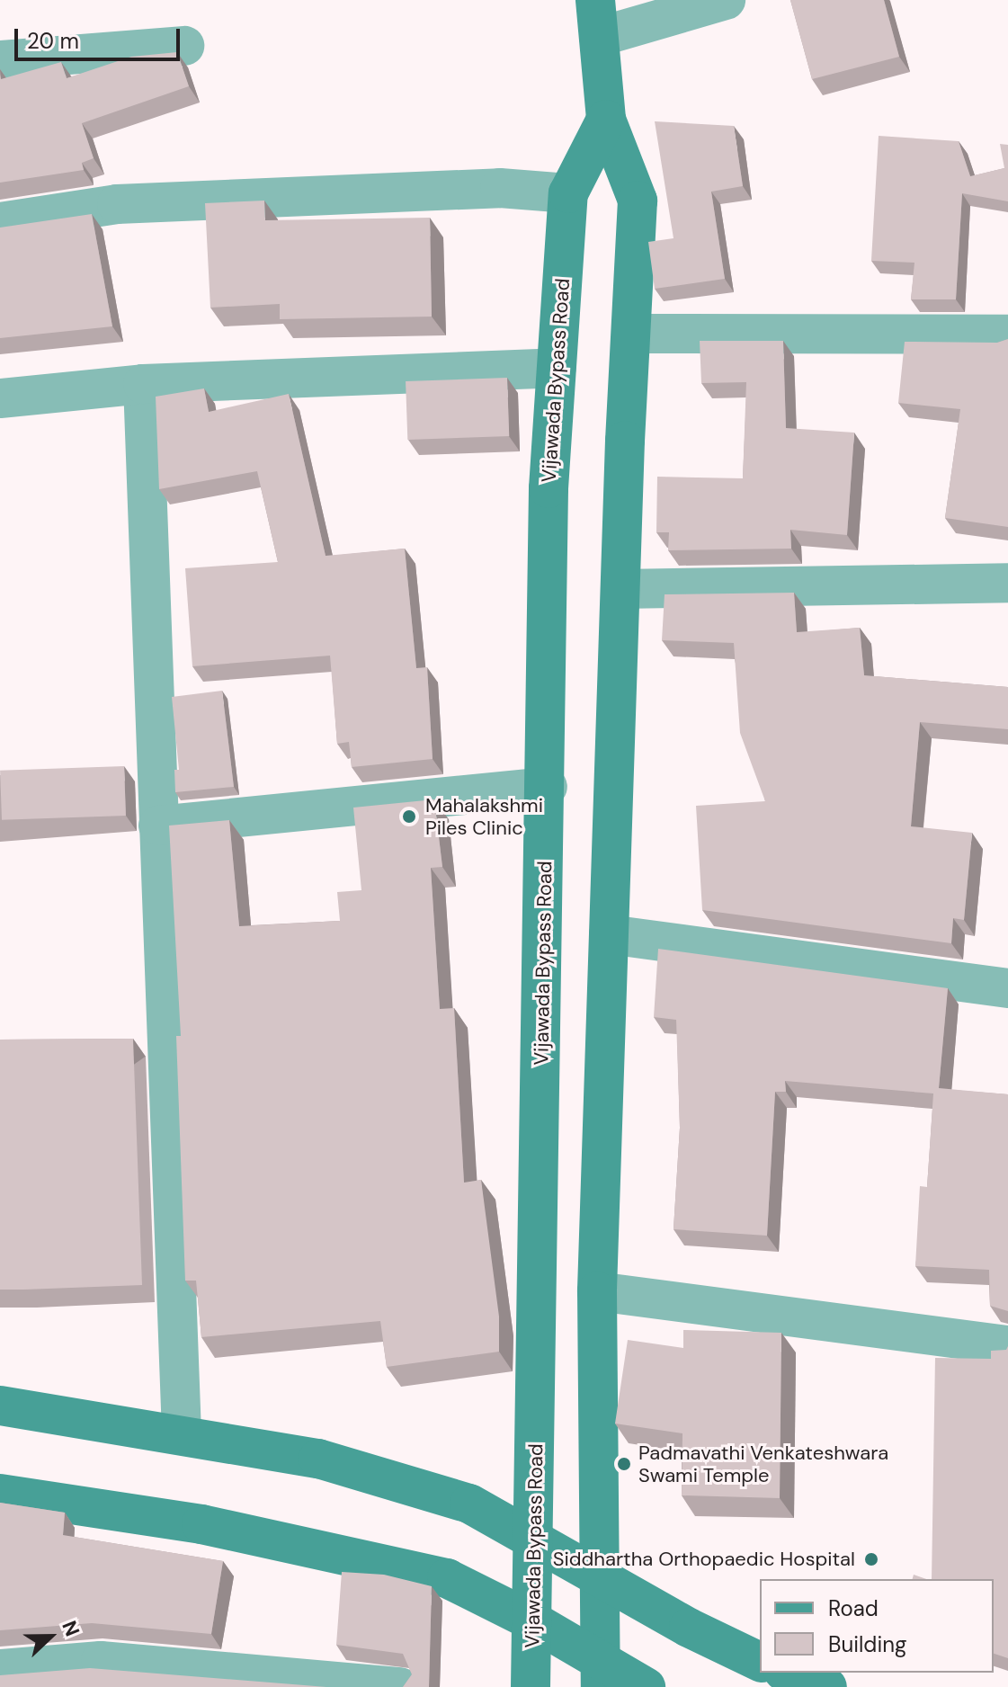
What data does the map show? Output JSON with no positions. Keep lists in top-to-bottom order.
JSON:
{
  "streets": {
    "main road": ["Vijawada Bypass Road"]
  },
  "places": ["Mahalakshmi Piles Clinic", "Padmavathi Venkateshwara Swami Temple", "Siddhartha Orthopaedic Hospital"],
  "legend": ["Road", "Building"],
  "scale_bar": "20 m",
  "north": "right"
}
